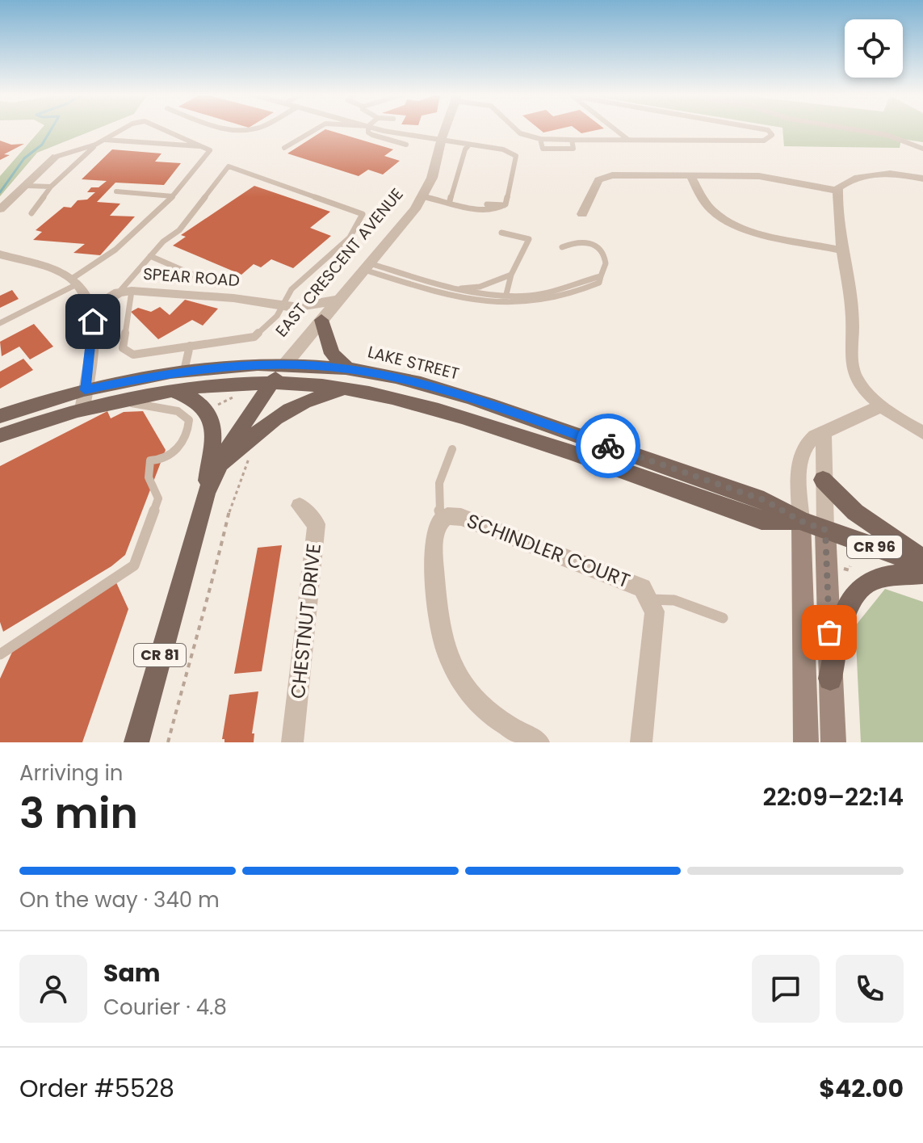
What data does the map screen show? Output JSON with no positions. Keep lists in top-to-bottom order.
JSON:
{
  "streets": {
    "main road": [
      "EAST CRESCENT AVENUE",
      "LAKE STREET",
      "CR 96",
      "CR 81"
    ],
    "street": ["SPEAR ROAD", "SCHINDLER COURT", "CHESTNUT DRIVE"]
  },
  "crossings": [
    ["EAST CRESCENT AVENUE", "LAKE STREET"]
  ],
  "page": {
    "heading": ["3 min", "Arriving in", "22:09–22:14"],
    "panel": [
      "Sam",
      "Courier · 4.8",
      "Order #5528",
      "$42.00"
    ],
    "bar": "On the way · 340 m"
  }
}
